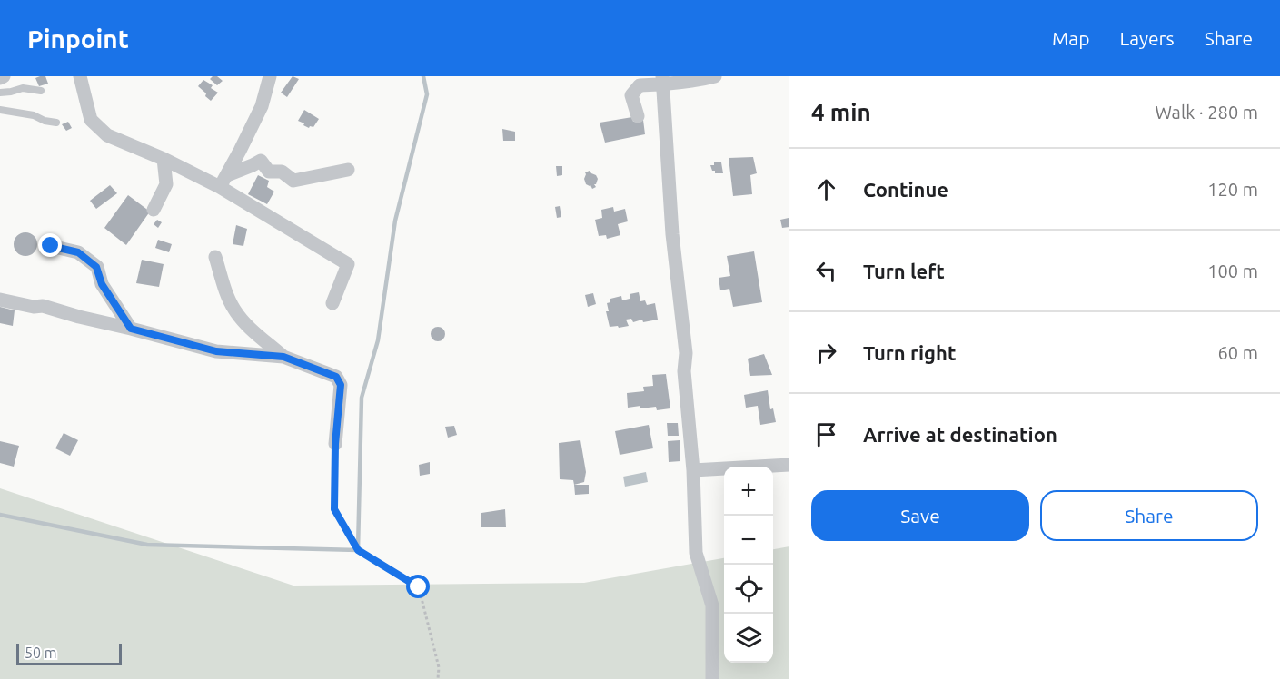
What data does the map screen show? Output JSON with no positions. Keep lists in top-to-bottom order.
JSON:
{
  "scale_bar": "50 m",
  "page": {
    "header": "Pinpoint",
    "nav": ["Map", "Layers", "Share"],
    "heading": ["4 min", "Walk · 280 m"],
    "list": [
      ["Continue", "120 m"],
      ["Turn left", "100 m"],
      ["Turn right", "60 m"],
      "Arrive at destination"
    ],
    "map_buttons": ["+", "−"],
    "buttons": ["Save", "Share"],
    "scale": "50 m"
  }
}
